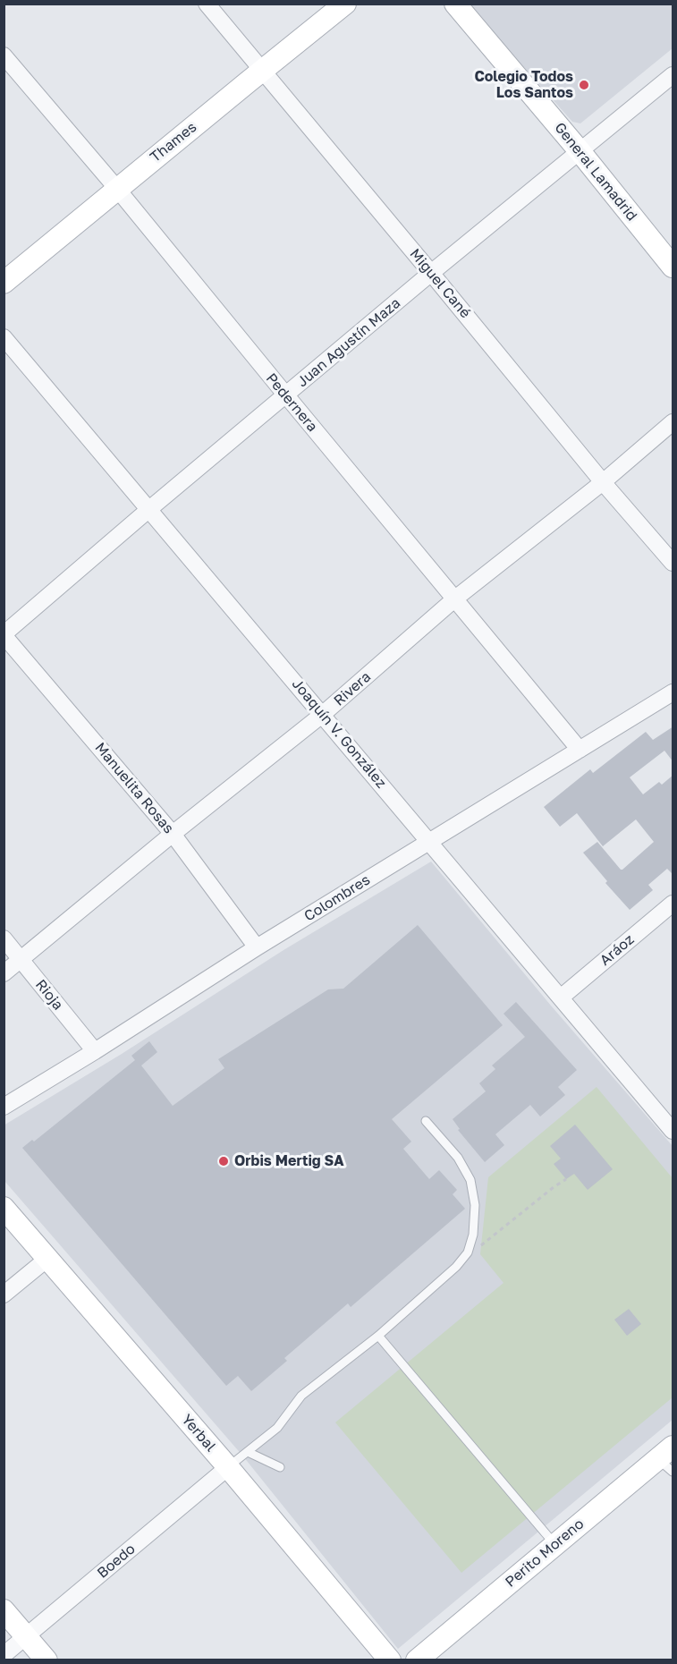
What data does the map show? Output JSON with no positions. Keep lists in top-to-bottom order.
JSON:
{
  "streets": {
    "street": [
      "Thames",
      "General Lamadrid",
      "Miguel Cané",
      "Juan Agustín Maza",
      "Pedernera",
      "Rivera",
      "Joaquín V. González",
      "Manuelita Rosas",
      "Colombres",
      "Aráoz",
      "Rioja",
      "Yerbal",
      "Perito Moreno",
      "Boedo"
    ]
  },
  "crossings": [
    ["Thames", "Miguel Cané"],
    ["Thames", "Pedernera"],
    ["General Lamadrid", "Juan Agustín Maza"],
    ["Miguel Cané", "Juan Agustín Maza"],
    ["Miguel Cané", "Rivera"],
    ["Juan Agustín Maza", "Pedernera"],
    ["Juan Agustín Maza", "Joaquín V. González"],
    ["Juan Agustín Maza", "Manuelita Rosas"],
    ["Pedernera", "Rivera"],
    ["Pedernera", "Colombres"],
    ["Rivera", "Joaquín V. González"],
    ["Rivera", "Manuelita Rosas"],
    ["Rivera", "Rioja"],
    ["Joaquín V. González", "Colombres"],
    ["Joaquín V. González", "Aráoz"],
    ["Manuelita Rosas", "Colombres"],
    ["Colombres", "Rioja"],
    ["Yerbal", "Boedo"]
  ],
  "places": ["Colegio Todos Los Santos", "Orbis Mertig SA"]
}
